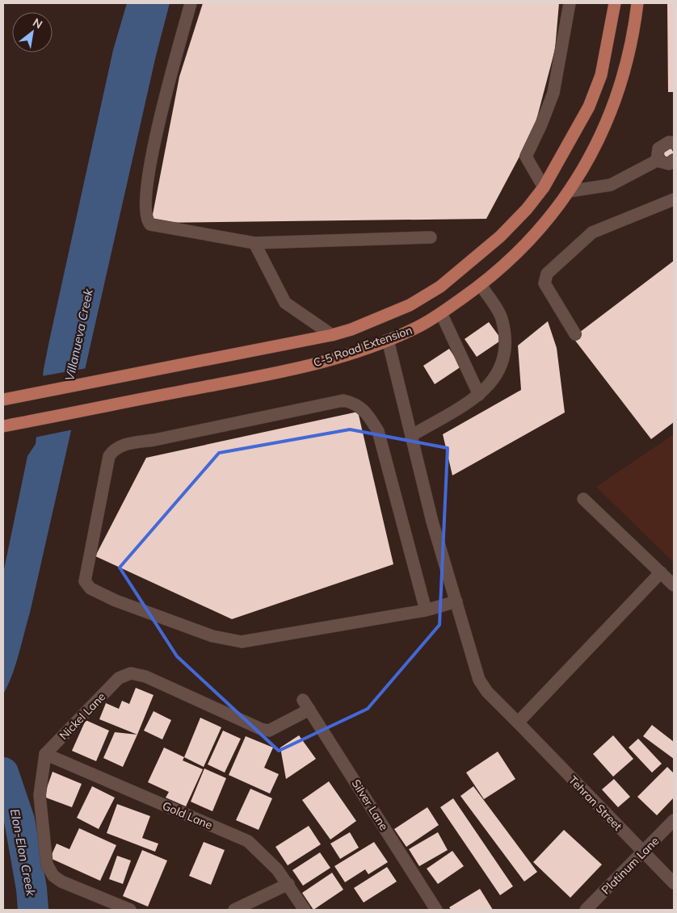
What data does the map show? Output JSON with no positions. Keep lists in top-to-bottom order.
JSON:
{
  "streets": {
    "main road": ["C-5 Road Extension"],
    "street": [
      "Nickel Lane",
      "Tehran Street",
      "Silver Lane",
      "Gold Lane",
      "Platinum Lane"
    ]
  },
  "crossings": [
    ["C-5 Road Extension", "Tehran Street"],
    ["Nickel Lane", "Silver Lane"],
    ["Nickel Lane", "Gold Lane"],
    ["Tehran Street", "Platinum Lane"]
  ],
  "water": ["Villanueva Creek", "Elon-Elon Creek"],
  "north": "top right"
}
